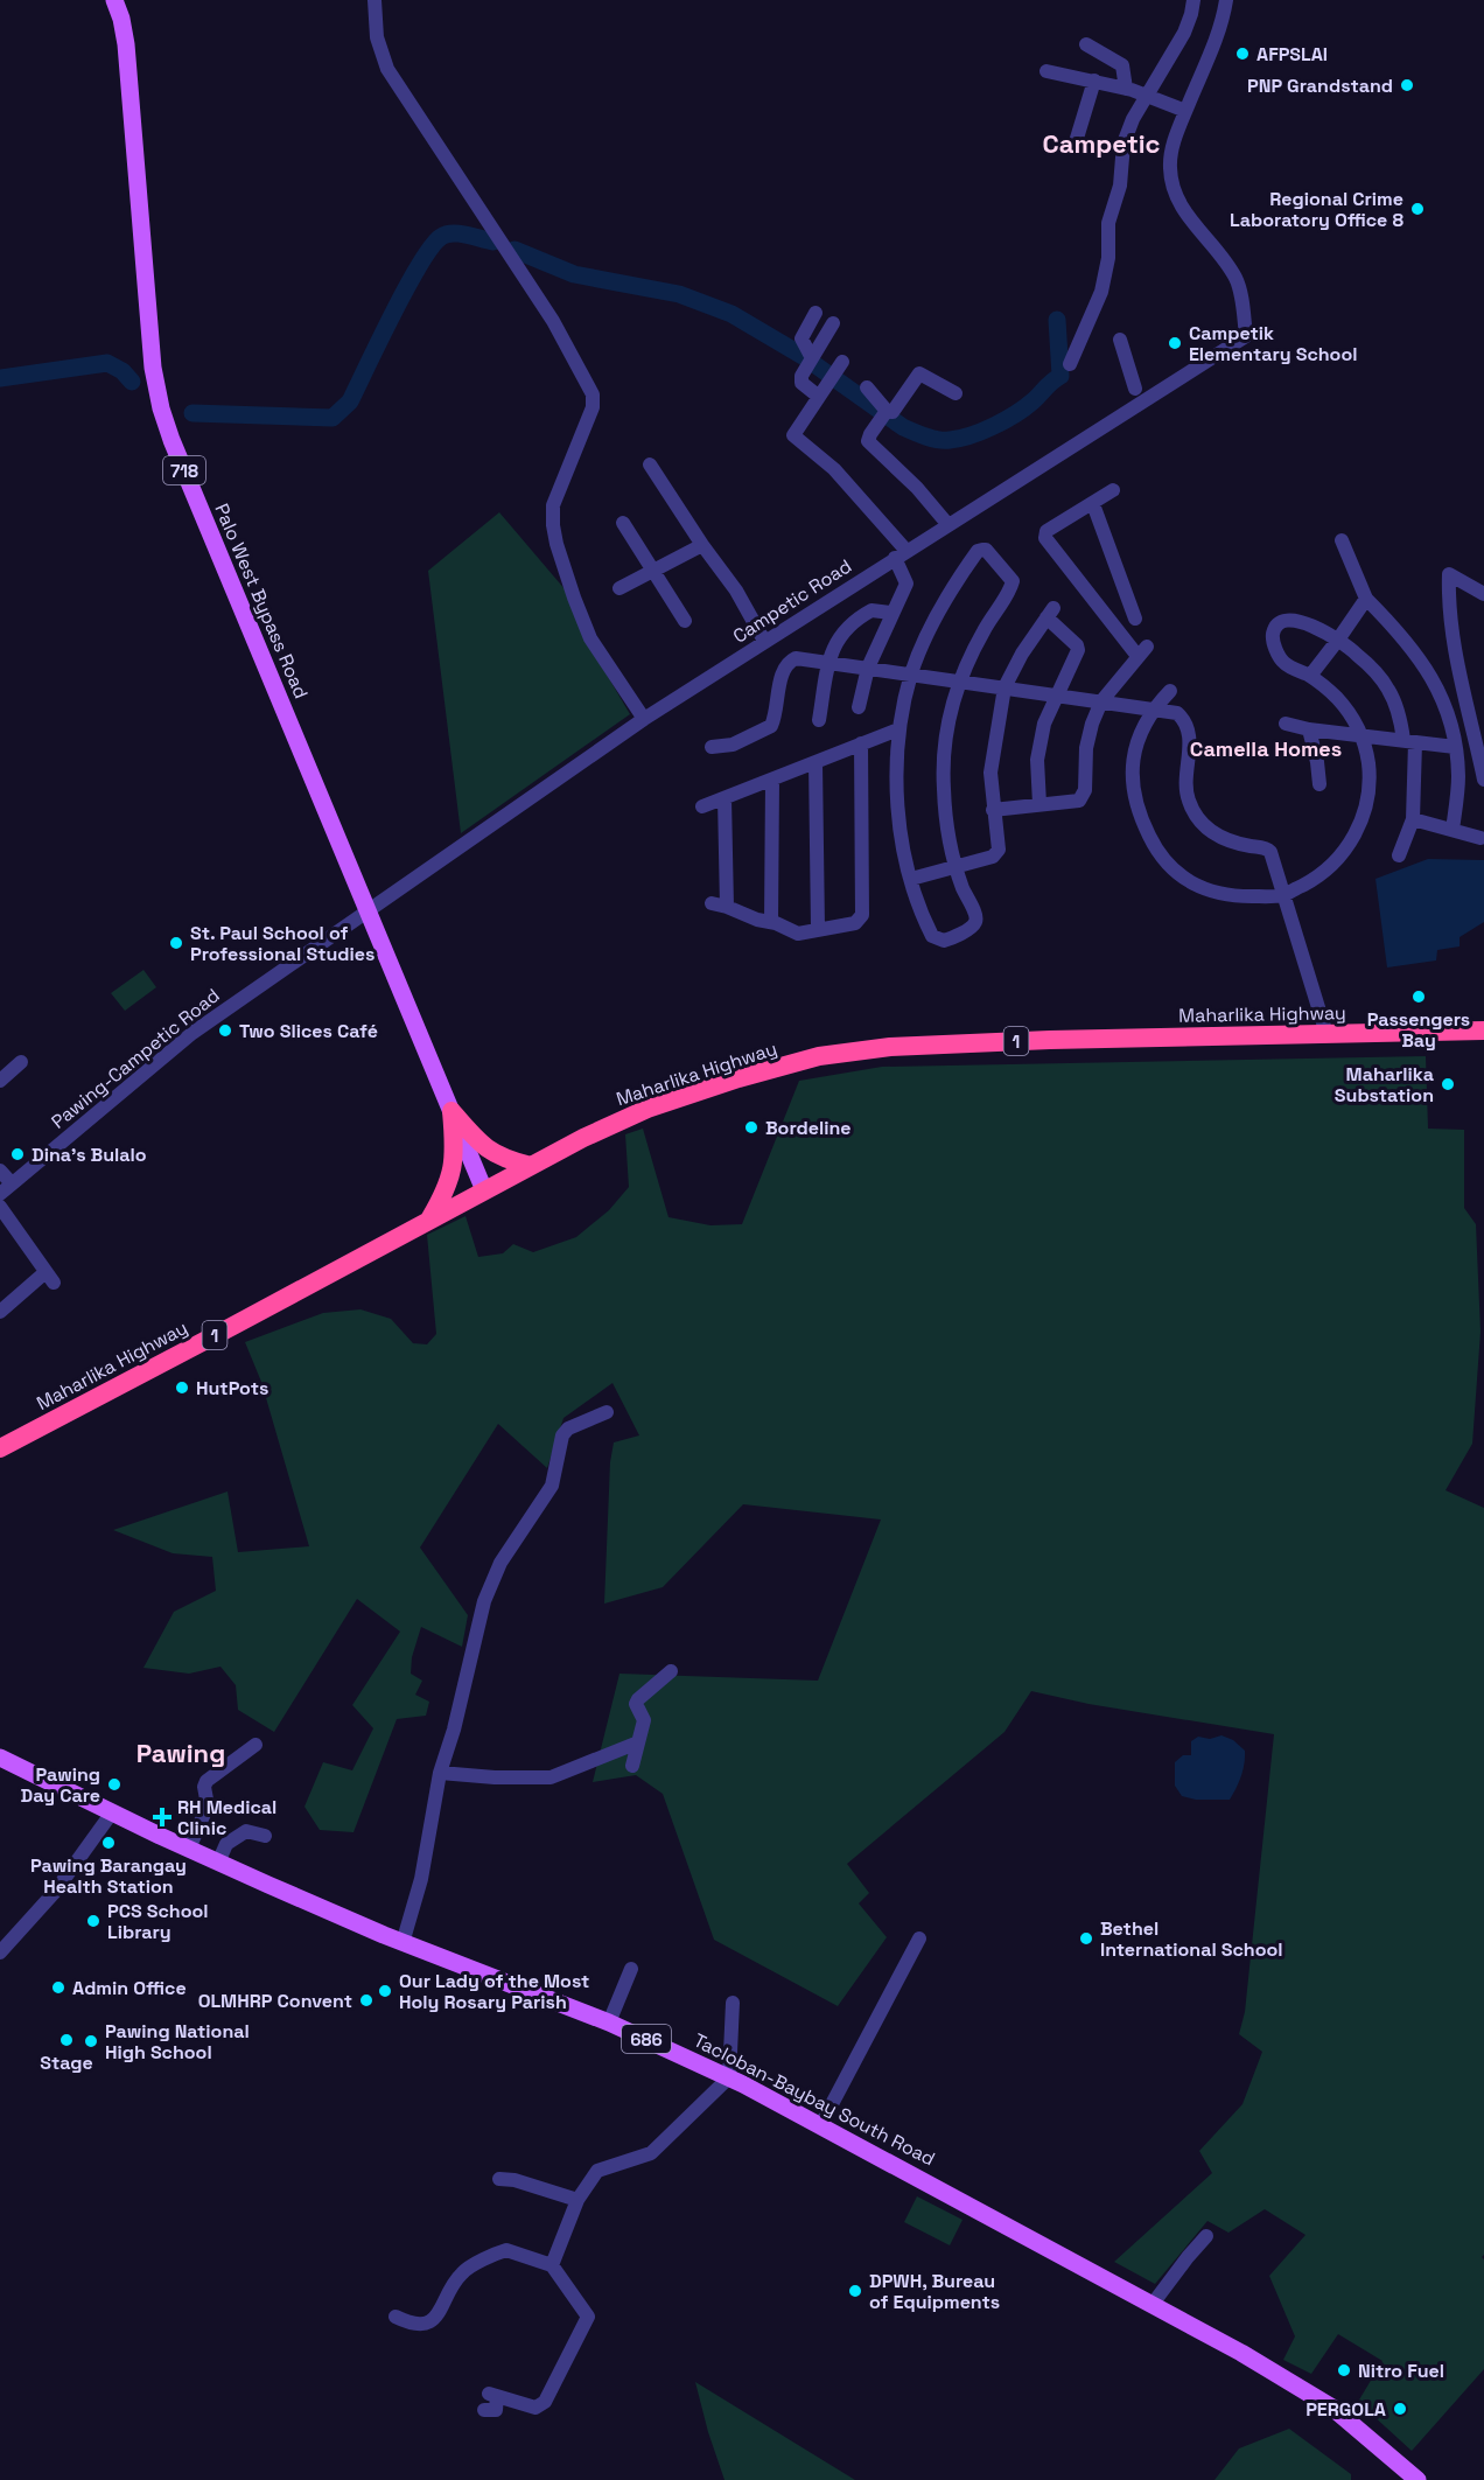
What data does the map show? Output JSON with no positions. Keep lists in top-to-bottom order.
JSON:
{
  "streets": {
    "highway": ["Maharlika Highway", "1"],
    "main road": [
      "718",
      "Palo West Bypass Road",
      "686",
      "Tacloban-Baybay South Road"
    ],
    "street": ["Campetic Road", "Pawing-Campetic Road"]
  },
  "crossings": [
    ["Palo West Bypass Road", "Campetic Road"],
    ["Palo West Bypass Road", "Maharlika Highway"],
    ["Palo West Bypass Road", "Pawing-Campetic Road"],
    ["Campetic Road", "Pawing-Campetic Road"]
  ],
  "districts": ["Campetic", "Camella Homes", "Pawing"],
  "places": {
    "other": [
      "AFPSLAI",
      "PNP Grandstand",
      "Regional Crime Laboratory Office 8",
      "Campetik Elementary School",
      "St. Paul School of Professional Studies",
      "Passengers Bay",
      "Two Slices Café",
      "Maharlika Substation",
      "Bordeline",
      "Dina's Bulalo",
      "HutPots",
      "Pawing Day Care",
      "Pawing Barangay Health Station",
      "PCS School Library",
      "Bethel International School",
      "Admin Office",
      "Our Lady of the Most Holy Rosary Parish",
      "OLMHRP Convent",
      "Stage",
      "Pawing National High School",
      "DPWH, Bureau of Equipments",
      "Nitro Fuel",
      "PERGOLA"
    ],
    "health": ["RH Medical Clinic"]
  }
}
